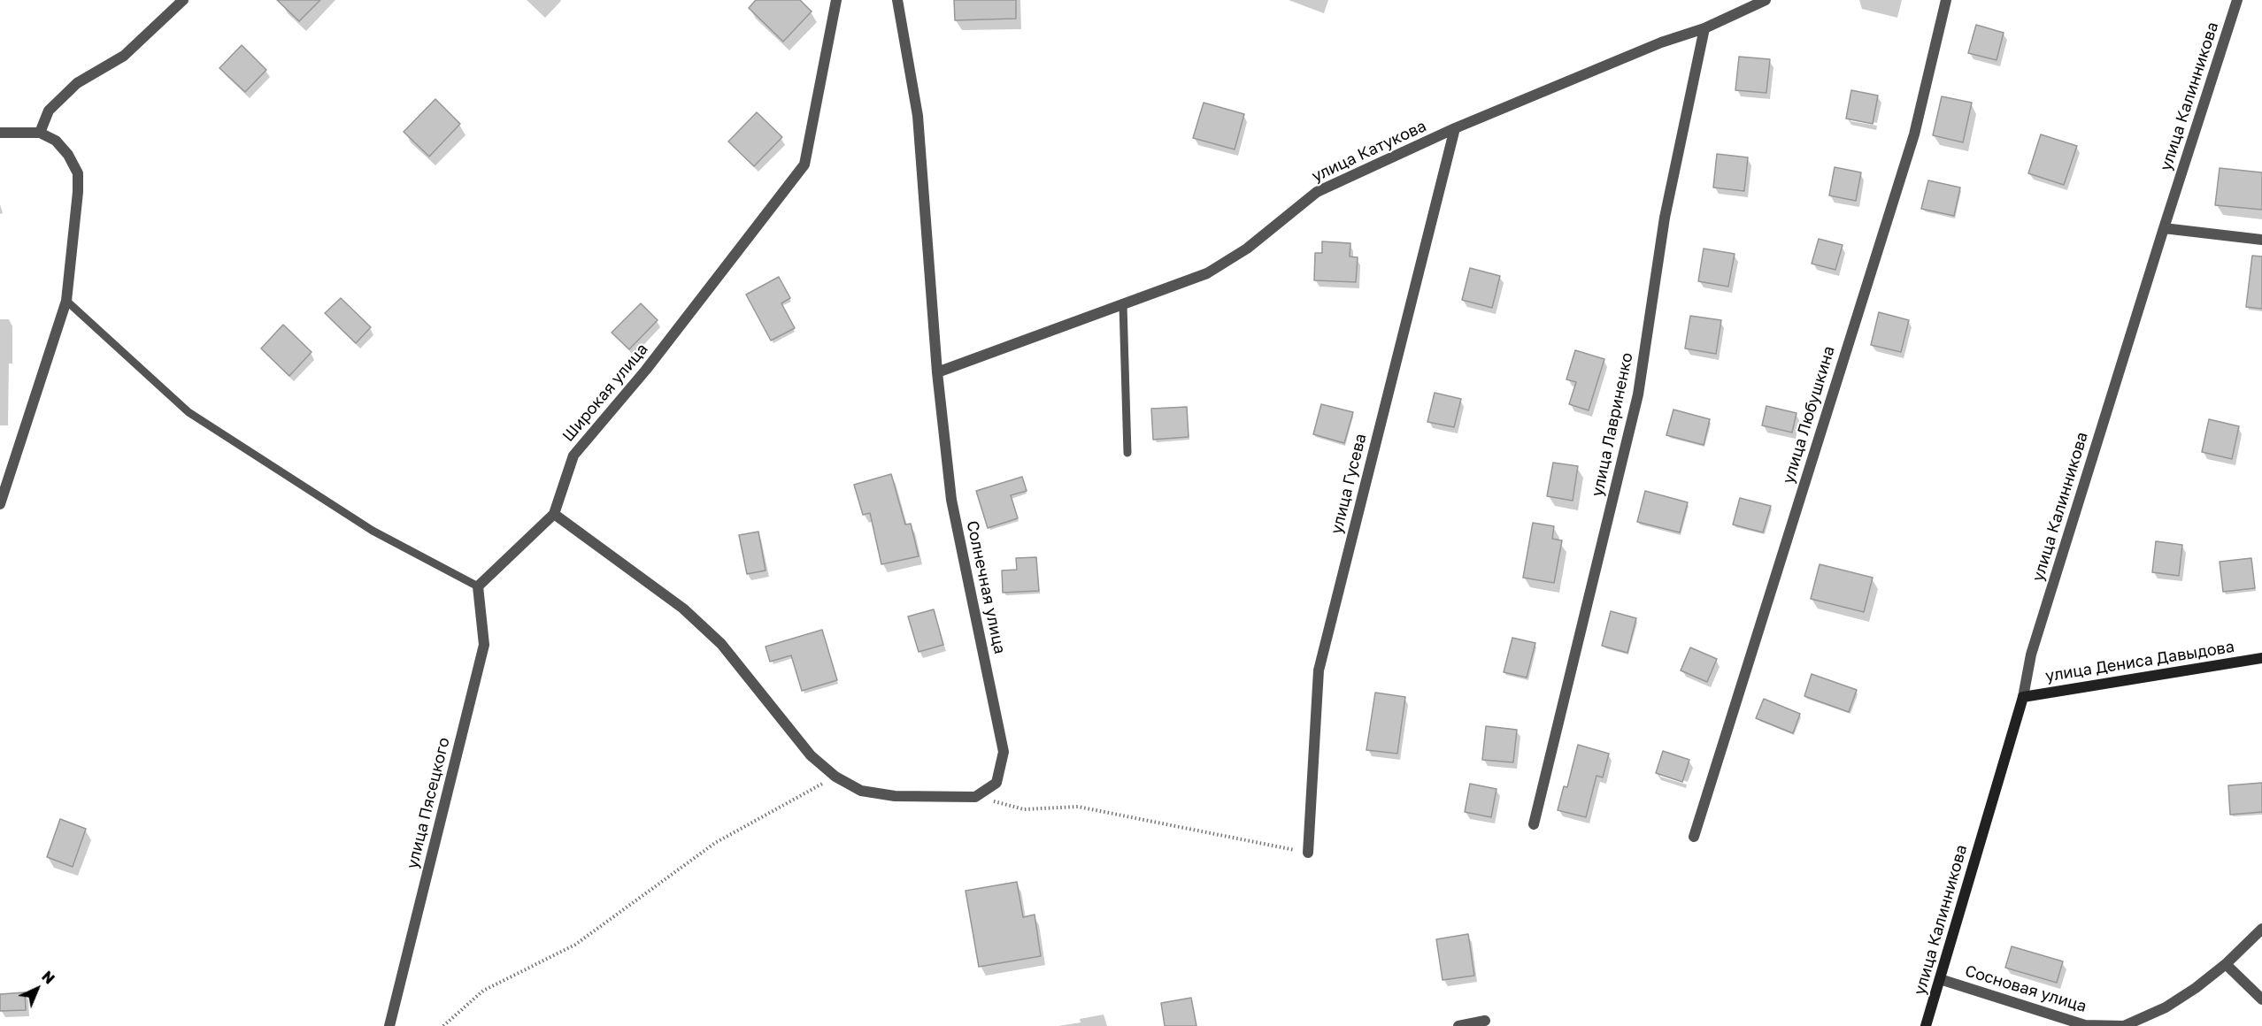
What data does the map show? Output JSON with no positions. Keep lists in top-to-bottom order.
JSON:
{
  "streets": {
    "main road": ["улица Калинникова", "улица Дениса Давыдова"],
    "street": [
      "улица Катукова",
      "Широкая улица",
      "улица Любушкина",
      "улица Лавриненко",
      "улица Гусева",
      "Солнечная улица",
      "улица Пясецкого",
      "Сосновая улица"
    ]
  },
  "crossings": [
    ["улица Калинникова", "улица Дениса Давыдова"],
    ["улица Калинникова", "Сосновая улица"],
    ["улица Катукова", "улица Лавриненко"],
    ["улица Катукова", "улица Гусева"],
    ["улица Катукова", "Солнечная улица"]
  ],
  "north": "top right"
}
